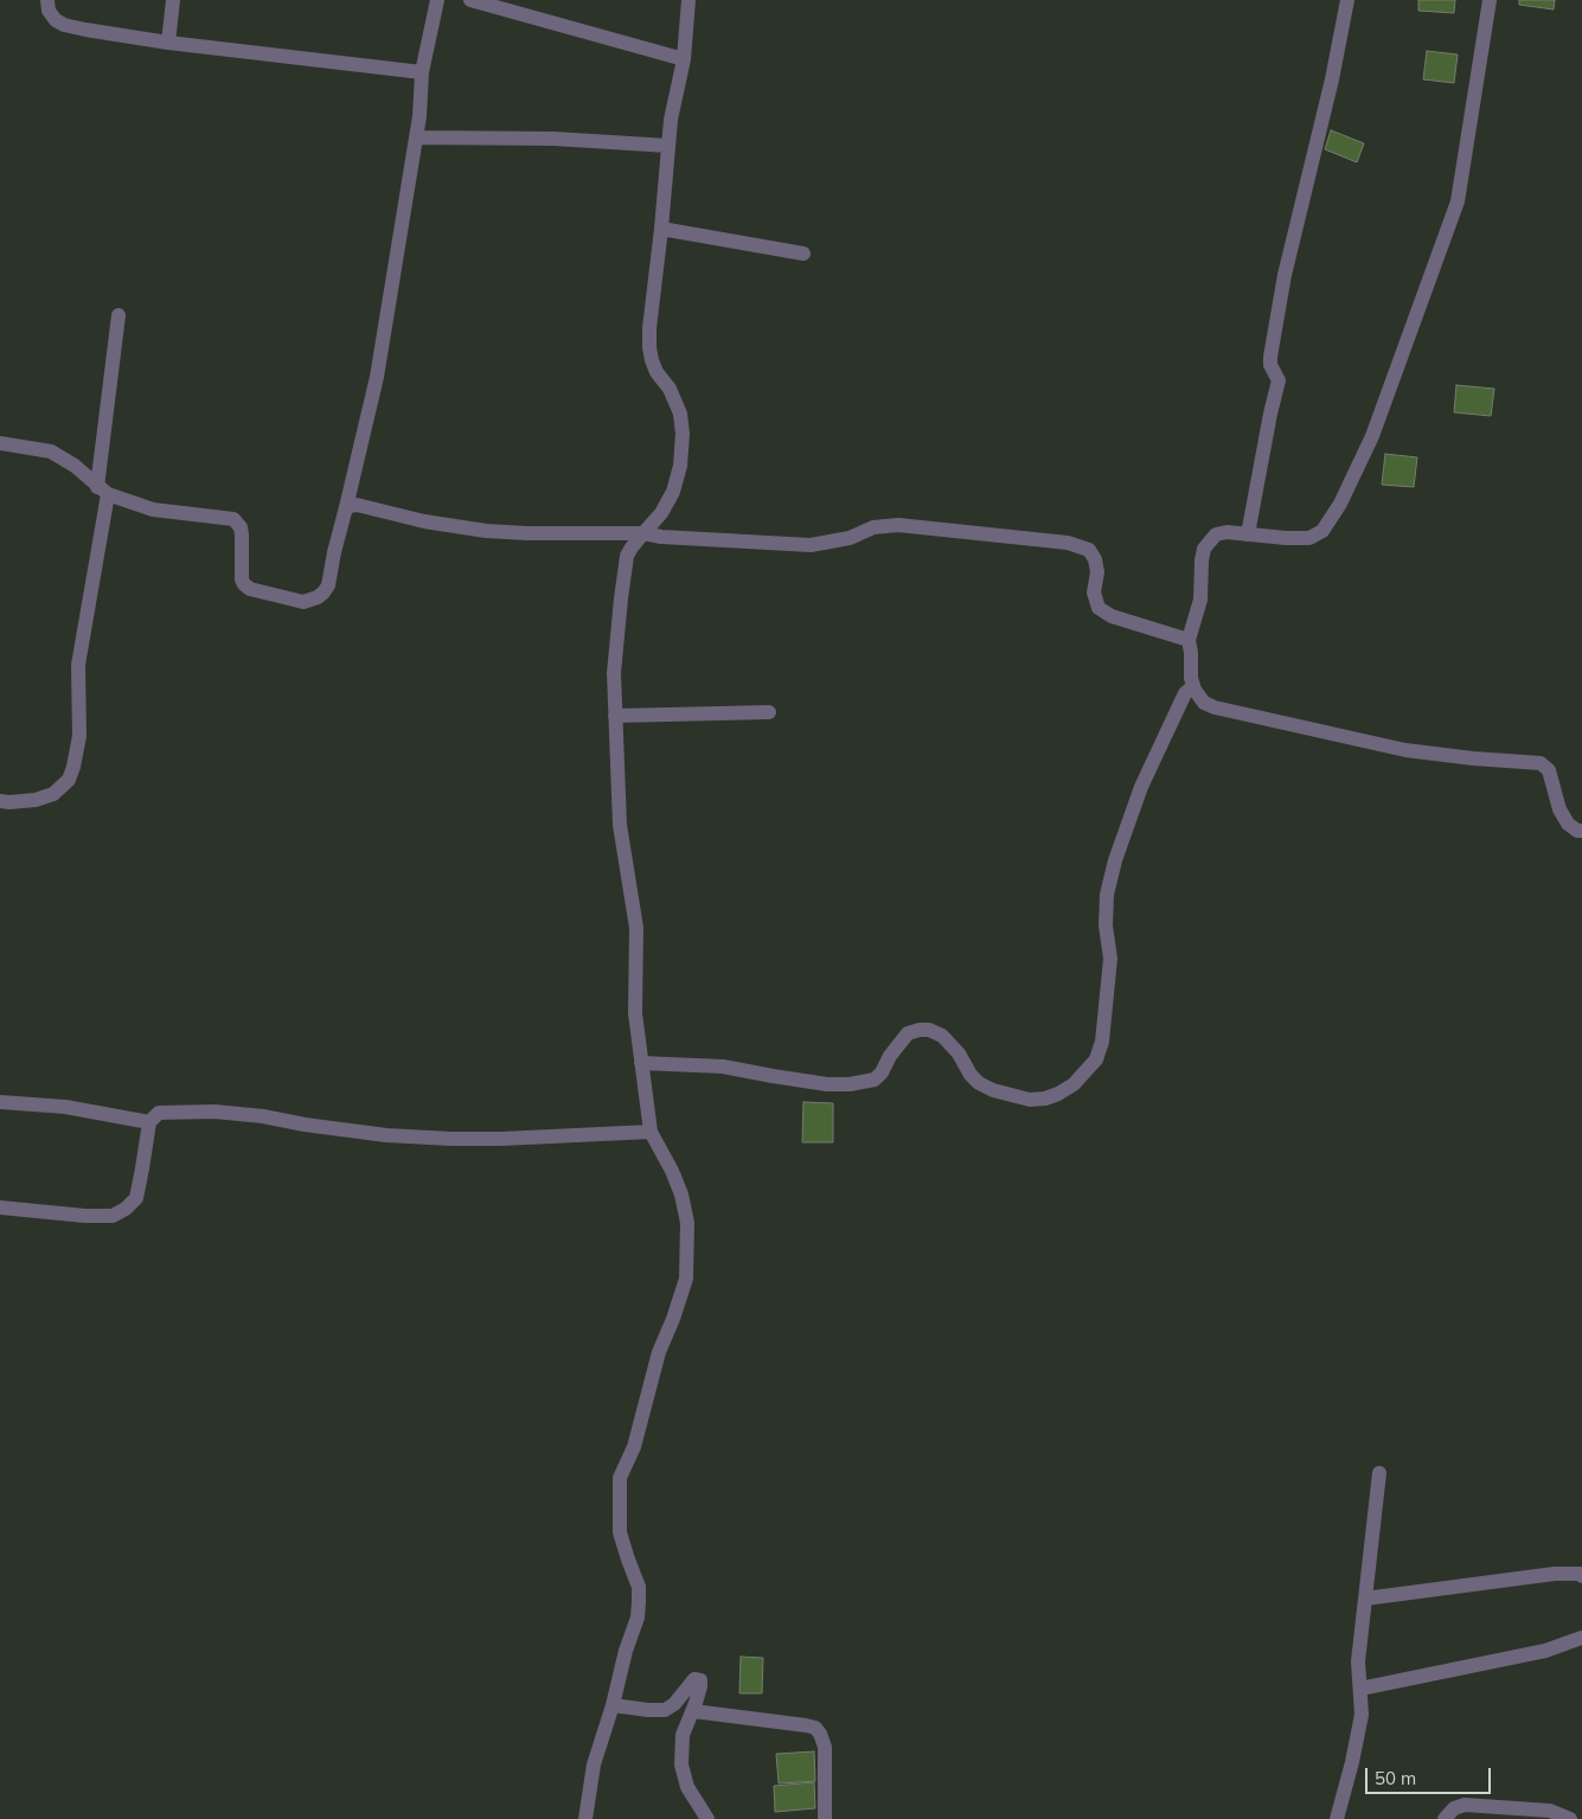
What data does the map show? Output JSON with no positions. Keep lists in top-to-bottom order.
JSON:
{
  "scale_bar": "50 m"
}
